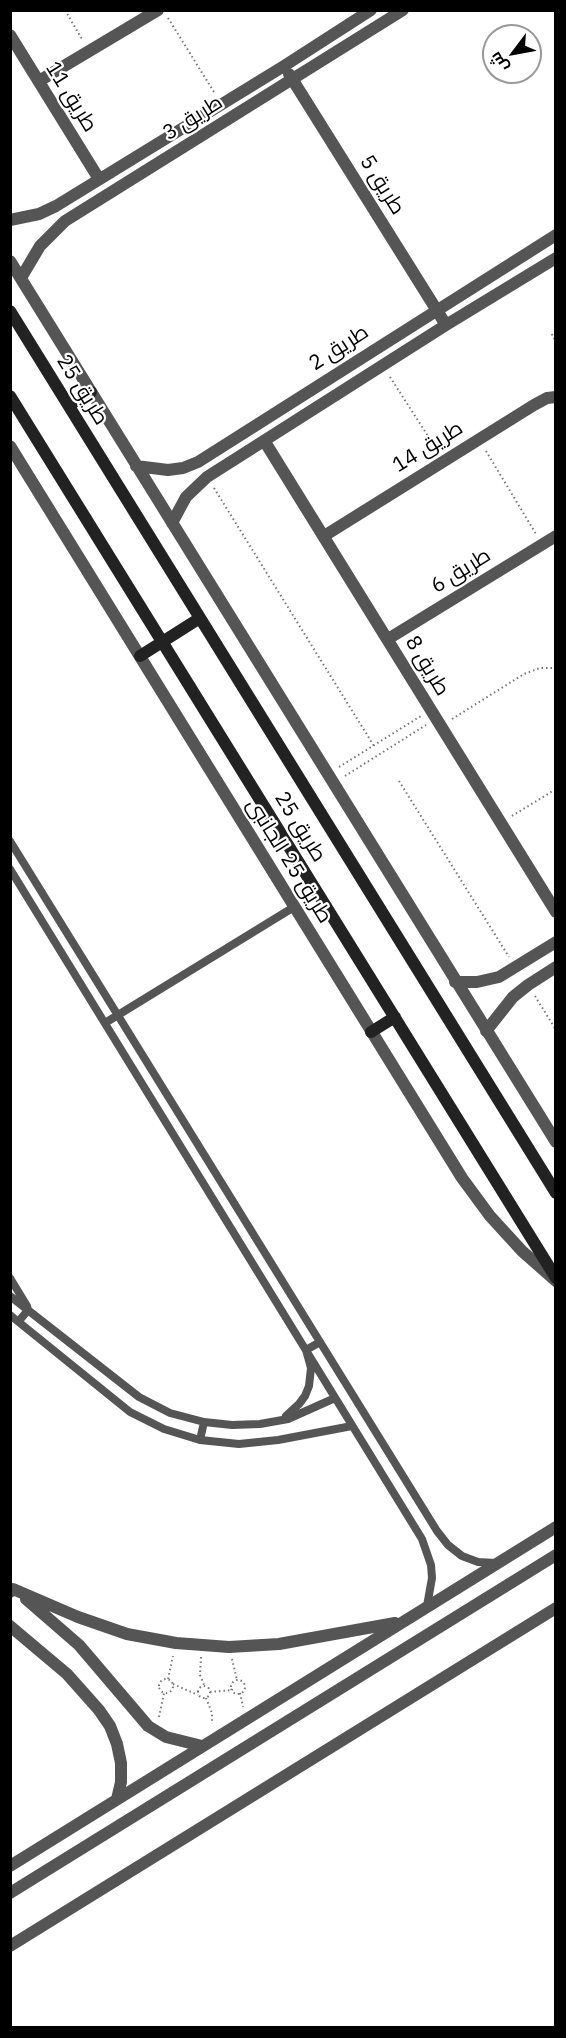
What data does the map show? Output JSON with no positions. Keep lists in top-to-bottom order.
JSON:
{
  "streets": {
    "street": [
      "طريق 11",
      "طريق 3",
      "طريق 5",
      "طريق 2",
      "طريق 25",
      "طريق 14",
      "طريق 6",
      "طريق 8",
      "طريق 25 الجانبى"
    ]
  },
  "crossings": [
    ["طريق 11", "طريق 3"],
    ["طريق 3", "طريق 5"],
    ["طريق 5", "طريق 2"],
    ["طريق 2", "طريق 8"],
    ["طريق 25", "طريق 25 الجانبى"],
    ["طريق 14", "طريق 8"],
    ["طريق 6", "طريق 8"]
  ],
  "north": "bottom left"
}
